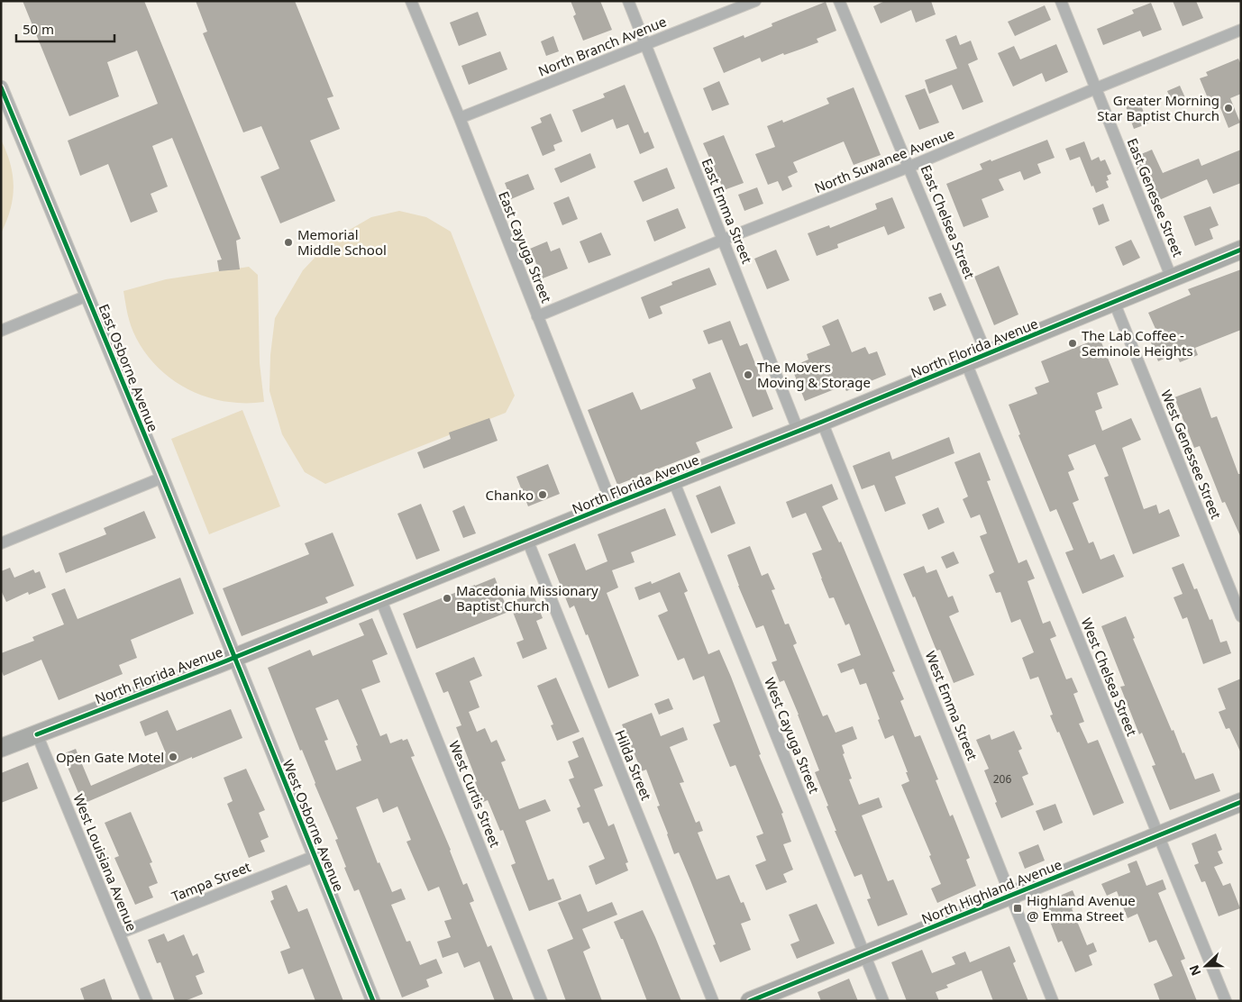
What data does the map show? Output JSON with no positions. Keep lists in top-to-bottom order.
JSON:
{
  "streets": {
    "main road": ["North Florida Avenue", "North Highland Avenue"],
    "street": [
      "North Branch Avenue",
      "North Suwanee Avenue",
      "East Genesee Street",
      "East Emma Street",
      "East Chelsea Street",
      "East Cayuga Street",
      "East Osborne Avenue",
      "West Genessee Street",
      "West Chelsea Street",
      "West Emma Street",
      "West Cayuga Street",
      "Hilda Street",
      "West Curtis Street",
      "West Osborne Avenue",
      "West Louisiana Avenue",
      "Tampa Street"
    ]
  },
  "crossings": [
    ["North Branch Avenue", "East Emma Street"],
    ["North Branch Avenue", "East Cayuga Street"],
    ["North Suwanee Avenue", "East Genesee Street"],
    ["North Suwanee Avenue", "East Emma Street"],
    ["North Suwanee Avenue", "East Chelsea Street"],
    ["North Suwanee Avenue", "East Cayuga Street"],
    ["East Genesee Street", "North Florida Avenue"],
    ["East Emma Street", "North Florida Avenue"],
    ["East Chelsea Street", "North Florida Avenue"],
    ["East Cayuga Street", "North Florida Avenue"],
    ["North Florida Avenue", "East Osborne Avenue"],
    ["North Florida Avenue", "West Genessee Street"],
    ["North Florida Avenue", "West Chelsea Street"],
    ["North Florida Avenue", "West Emma Street"],
    ["North Florida Avenue", "West Cayuga Street"],
    ["North Florida Avenue", "Hilda Street"],
    ["North Florida Avenue", "West Curtis Street"],
    ["North Florida Avenue", "West Osborne Avenue"],
    ["North Florida Avenue", "West Louisiana Avenue"],
    ["East Osborne Avenue", "West Osborne Avenue"],
    ["West Chelsea Street", "North Highland Avenue"],
    ["West Emma Street", "North Highland Avenue"],
    ["West Cayuga Street", "North Highland Avenue"],
    ["West Osborne Avenue", "Tampa Street"],
    ["West Louisiana Avenue", "Tampa Street"]
  ],
  "places": {
    "other": [
      "Greater Morning Star Baptist Church",
      "Memorial Middle School",
      "The Lab Coffee - Seminole Heights",
      "The Movers Moving & Storage",
      "Chanko",
      "Macedonia Missionary Baptist Church",
      "Open Gate Motel"
    ],
    "transit": ["Highland Avenue @ Emma Street"]
  },
  "house_numbers": ["206"],
  "scale_bar": "50 m",
  "north": "left"
}
